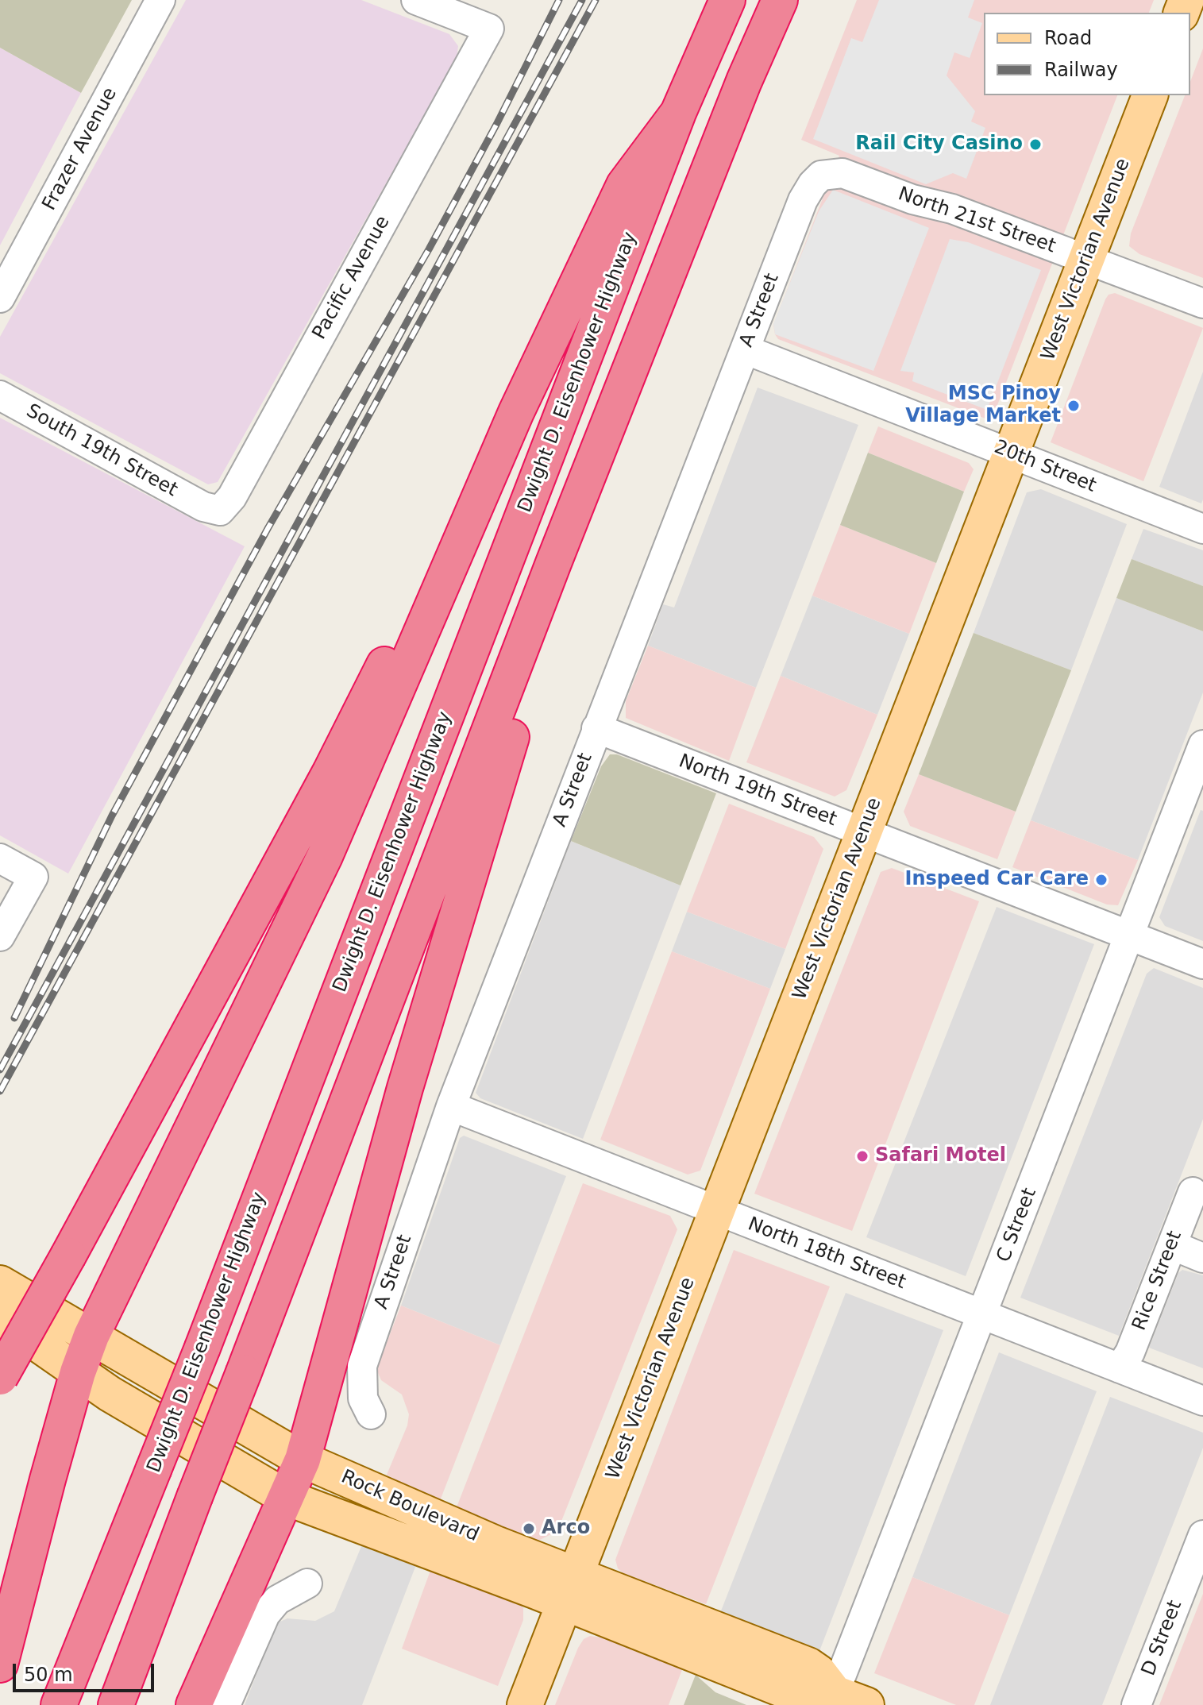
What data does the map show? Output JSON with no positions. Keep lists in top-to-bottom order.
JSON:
{
  "streets": {
    "highway": ["Dwight D. Eisenhower Highway"],
    "main road": ["West Victorian Avenue", "Rock Boulevard"],
    "street": [
      "Frazer Avenue",
      "North 21st Street",
      "Pacific Avenue",
      "A Street",
      "South 19th Street",
      "20th Street",
      "North 19th Street",
      "C Street",
      "North 18th Street",
      "Rice Street",
      "D Street"
    ]
  },
  "crossings": [
    ["North 21st Street", "West Victorian Avenue"],
    ["North 21st Street", "A Street"],
    ["West Victorian Avenue", "20th Street"],
    ["West Victorian Avenue", "North 19th Street"],
    ["West Victorian Avenue", "North 18th Street"],
    ["West Victorian Avenue", "Rock Boulevard"],
    ["Pacific Avenue", "South 19th Street"],
    ["A Street", "20th Street"],
    ["A Street", "North 19th Street"],
    ["A Street", "North 18th Street"],
    ["North 19th Street", "C Street"],
    ["C Street", "North 18th Street"],
    ["C Street", "Rock Boulevard"],
    ["North 18th Street", "Rice Street"]
  ],
  "places": [
    "Rail City Casino",
    "MSC Pinoy Village Market",
    "Inspeed Car Care",
    "Safari Motel",
    "Arco"
  ],
  "legend": ["Road", "Railway"],
  "scale_bar": "50 m"
}
